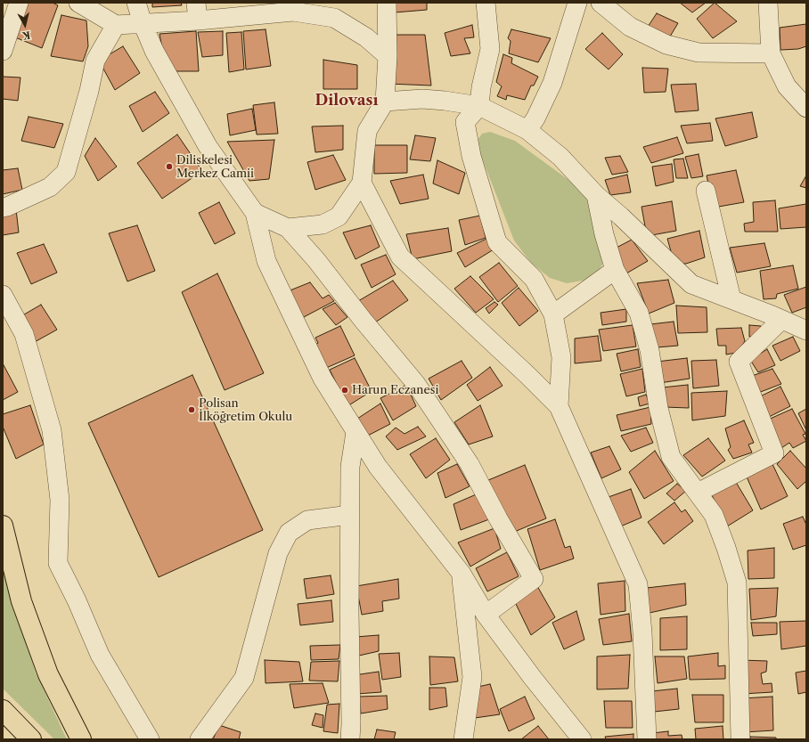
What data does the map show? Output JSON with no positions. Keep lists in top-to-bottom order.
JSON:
{
  "districts": ["Dilovası"],
  "places": ["Diliskelesi Merkez Camii", "Harun Eczanesi", "Polisan İlköğretim Okulu"],
  "north": "bottom"
}
